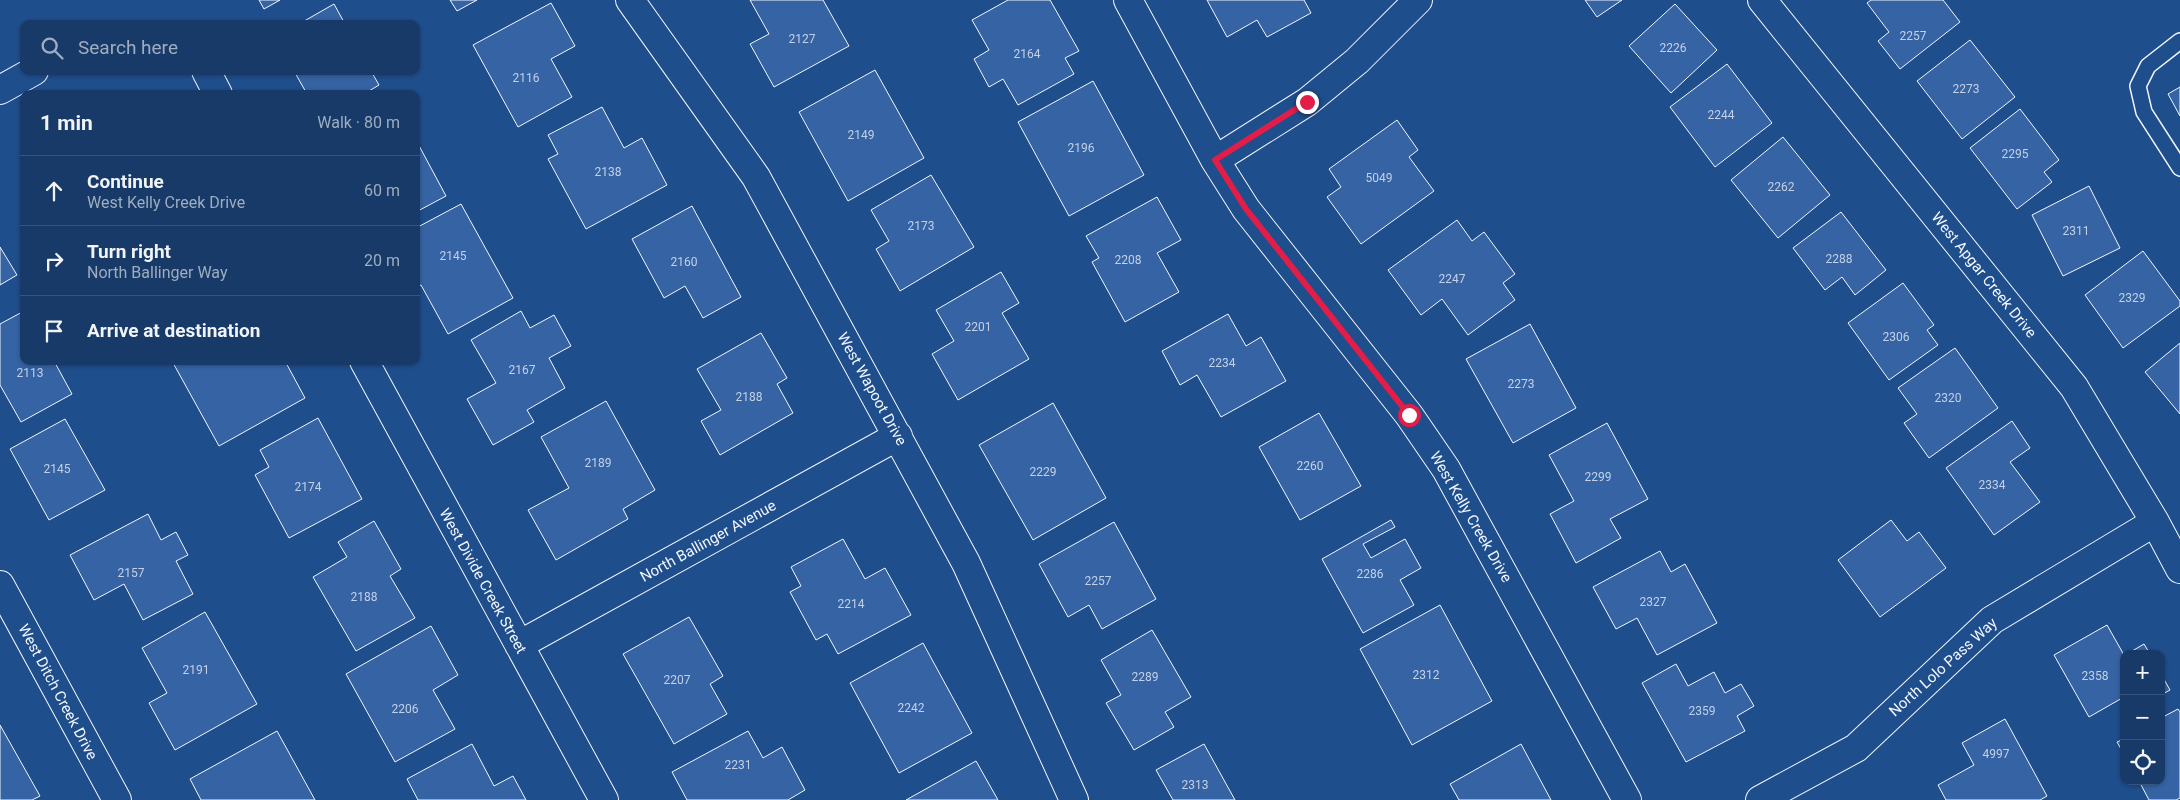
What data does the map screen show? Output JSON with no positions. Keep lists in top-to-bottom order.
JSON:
{
  "streets": {
    "street": [
      "West Apgar Creek Drive",
      "West Wapoot Drive",
      "West Kelly Creek Drive",
      "North Ballinger Avenue",
      "West Divide Creek Street",
      "North Lolo Pass Way",
      "West Ditch Creek Drive"
    ]
  },
  "crossings": [
    ["West Apgar Creek Drive", "North Lolo Pass Way"],
    ["West Wapoot Drive", "North Ballinger Avenue"],
    ["North Ballinger Avenue", "West Divide Creek Street"]
  ],
  "house_numbers": [
    "2257",
    "2127",
    "2226",
    "2164",
    "2116",
    "2273",
    "2244",
    "2149",
    "2196",
    "2295",
    "2138",
    "5049",
    "2262",
    "2173",
    "2311",
    "2145",
    "2288",
    "2208",
    "2160",
    "2247",
    "2329",
    "2201",
    "2306",
    "2234",
    "2167",
    "2113",
    "2273",
    "2188",
    "2320",
    "2189",
    "2260",
    "2145",
    "2229",
    "2299",
    "2334",
    "2174",
    "2157",
    "2286",
    "2257",
    "2188",
    "2327",
    "2214",
    "2191",
    "2312",
    "2358",
    "2289",
    "2207",
    "2242",
    "2206",
    "2359",
    "4997",
    "2231",
    "2313"
  ],
  "page": {
    "search": "Search here",
    "heading": ["1 min", "Walk · 80 m"],
    "list": [
      ["Continue", "West Kelly Creek Drive", "60 m"],
      ["Turn right", "North Ballinger Way", "20 m"],
      "Arrive at destination"
    ],
    "map_buttons": ["+", "−"]
  }
}
